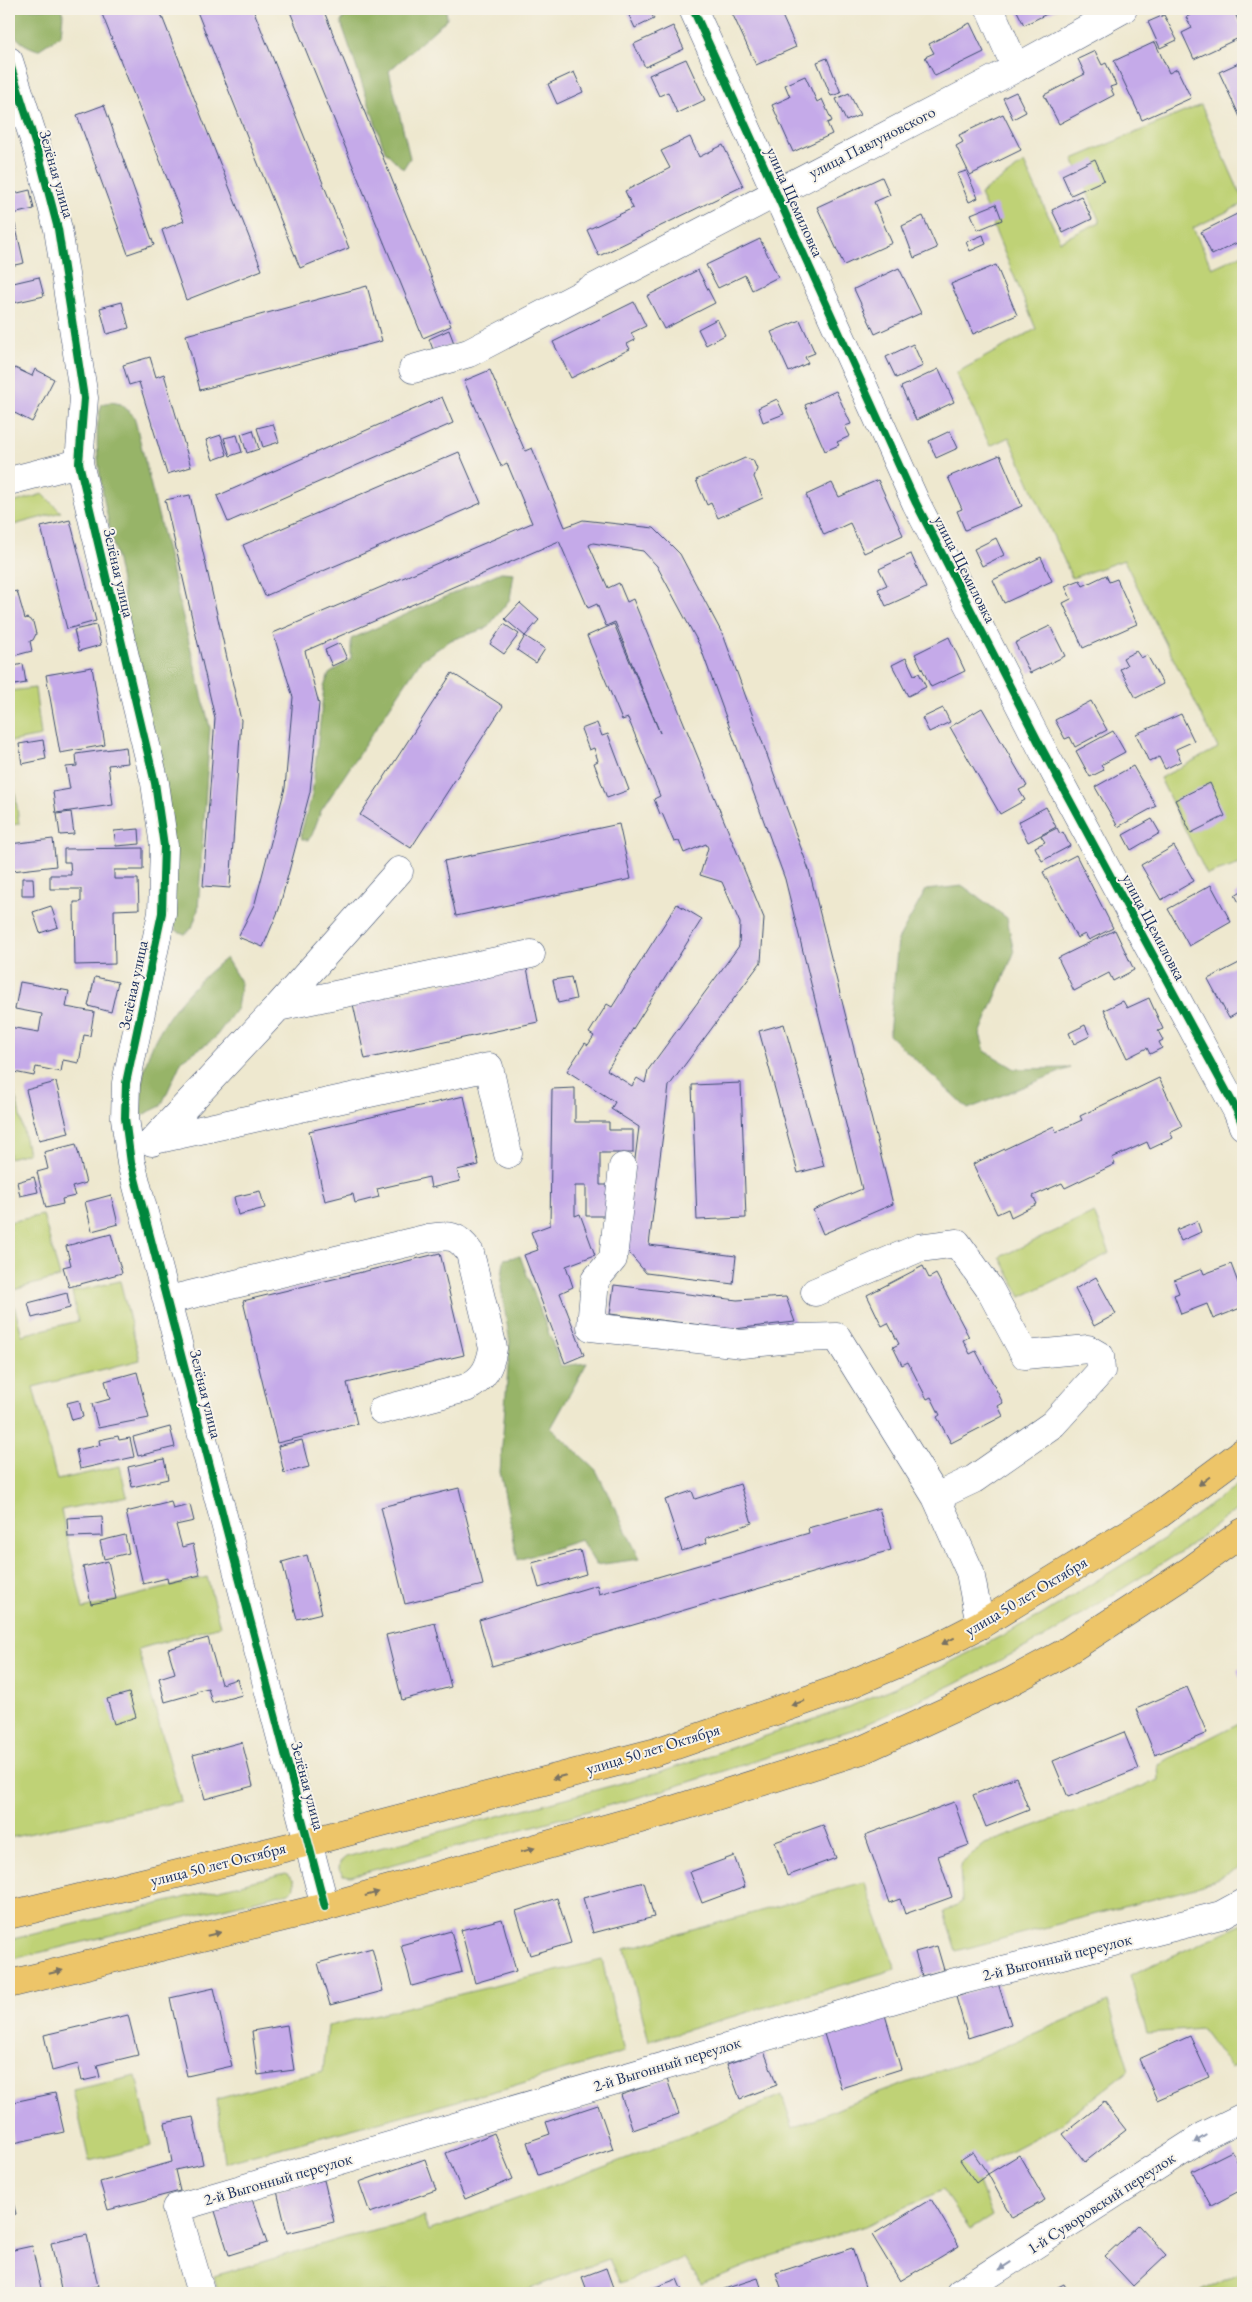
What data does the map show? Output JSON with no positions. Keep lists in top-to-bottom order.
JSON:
{
  "streets": {
    "main road": ["улица 50 лет Октября"],
    "street": [
      "улица Павлуновского",
      "Зелёная улица",
      "улица Щемиловка",
      "2-й Выгонный переулок",
      "1-й Суворовский переулок"
    ]
  },
  "crossings": [
    ["улица Павлуновского", "улица Щемиловка"],
    ["Зелёная улица", "улица 50 лет Октября"]
  ],
  "one_way": ["1-й Суворовский переулок"]
}
